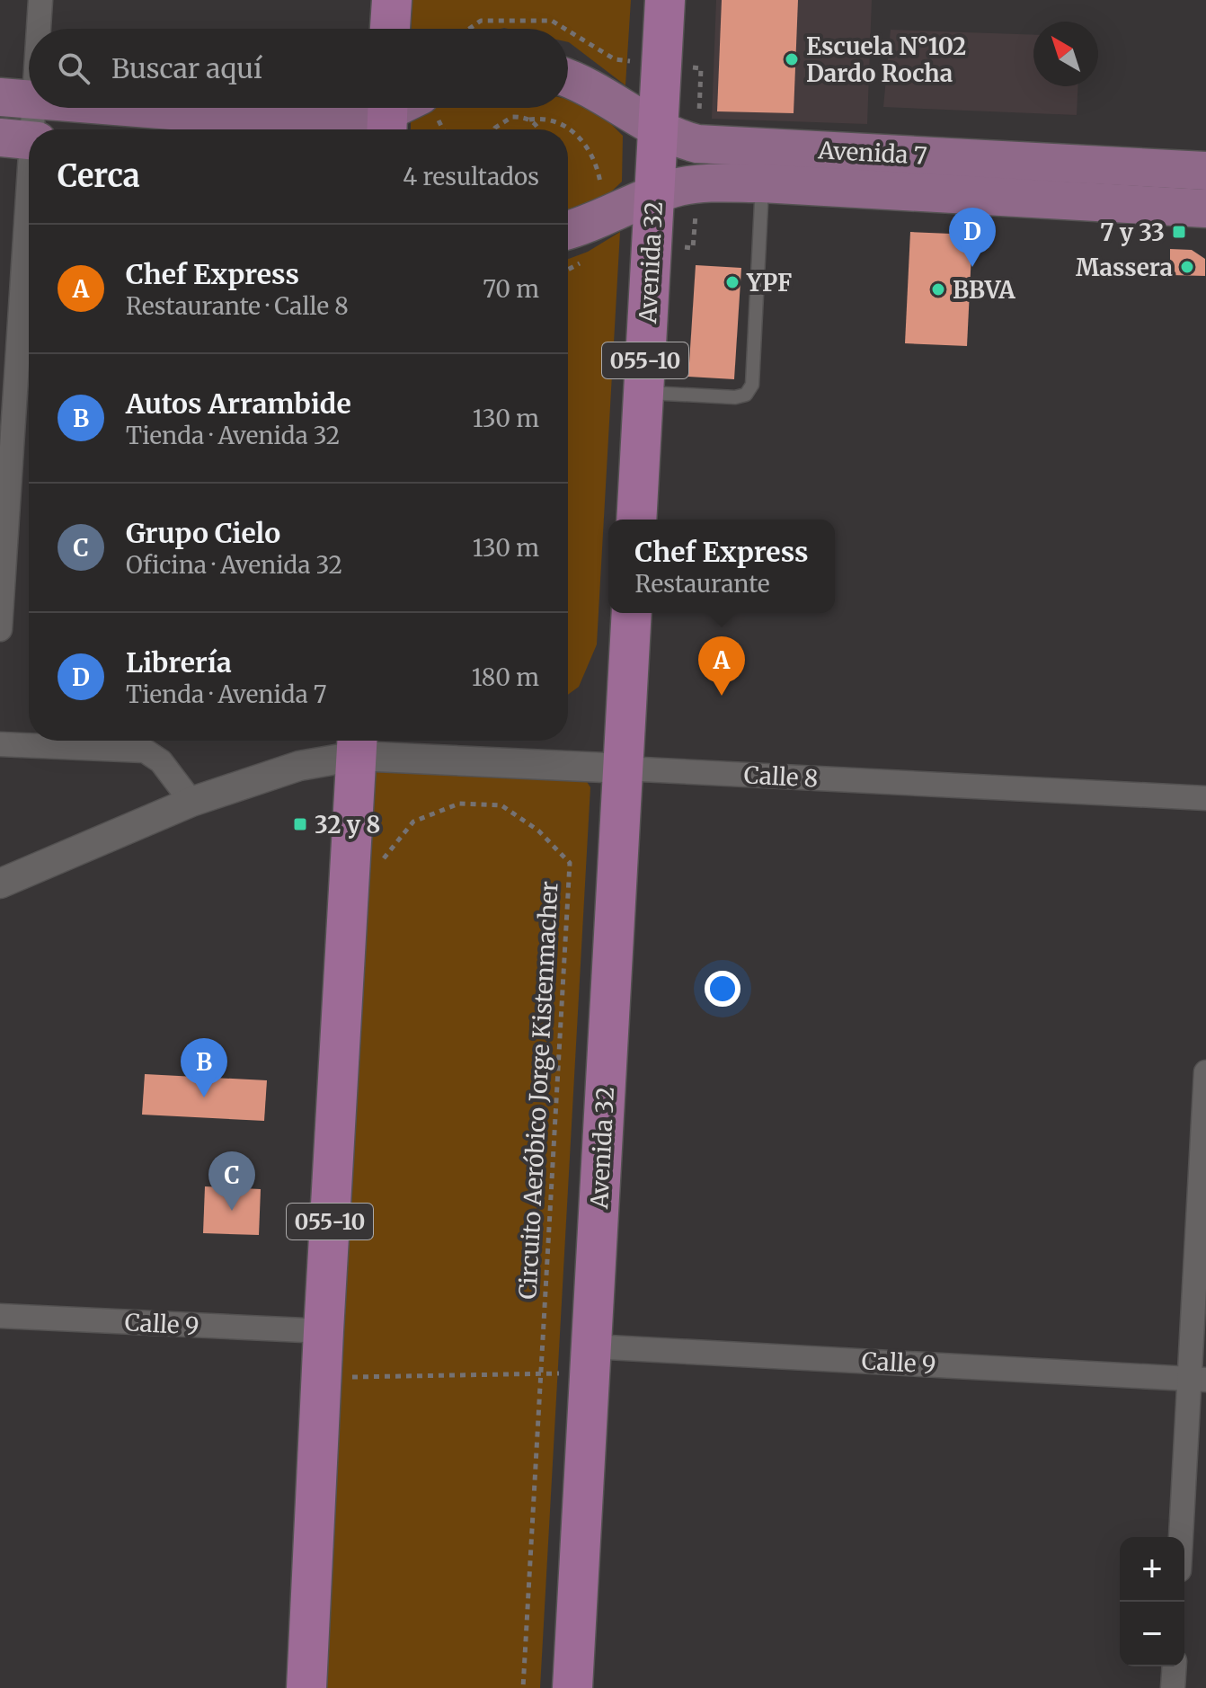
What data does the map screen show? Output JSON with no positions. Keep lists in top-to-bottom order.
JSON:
{
  "streets": {
    "highway": ["Avenida 32", "055-10"],
    "main road": ["Avenida 7"],
    "street": ["Calle 8", "Calle 9"],
    "path": ["Circuito Aeróbico Jorge Kistenmacher"]
  },
  "crossings": [
    ["Avenida 7", "Avenida 32"],
    ["Avenida 32", "Calle 8"],
    ["Avenida 32", "Calle 9"],
    ["055-10", "Calle 8"],
    ["055-10", "Calle 9"]
  ],
  "places": {
    "other": [
      "Escuela N°102 Dardo Rocha",
      "Massera",
      "YPF",
      "BBVA"
    ],
    "transit": ["7 y 33", "32 y 8"]
  },
  "north": "top left",
  "page": {
    "search": "Buscar aquí",
    "heading": ["Cerca", "4 resultados"],
    "pins": [
      "D",
      "A",
      "B",
      "C"
    ],
    "list": [
      {
        "mark": "A",
        "name": "Chef Express",
        "note": "Restaurante · Calle 8",
        "value": "70 m"
      },
      {
        "mark": "B",
        "name": "Autos Arrambide",
        "note": "Tienda · Avenida 32",
        "value": "130 m"
      },
      {
        "mark": "C",
        "name": "Grupo Cielo",
        "note": "Oficina · Avenida 32",
        "value": "130 m"
      },
      {
        "mark": "D",
        "name": "Librería",
        "note": "Tienda · Avenida 7",
        "value": "180 m"
      }
    ],
    "popup": ["Chef Express", "Restaurante"],
    "map_buttons": ["+", "−"]
  }
}
